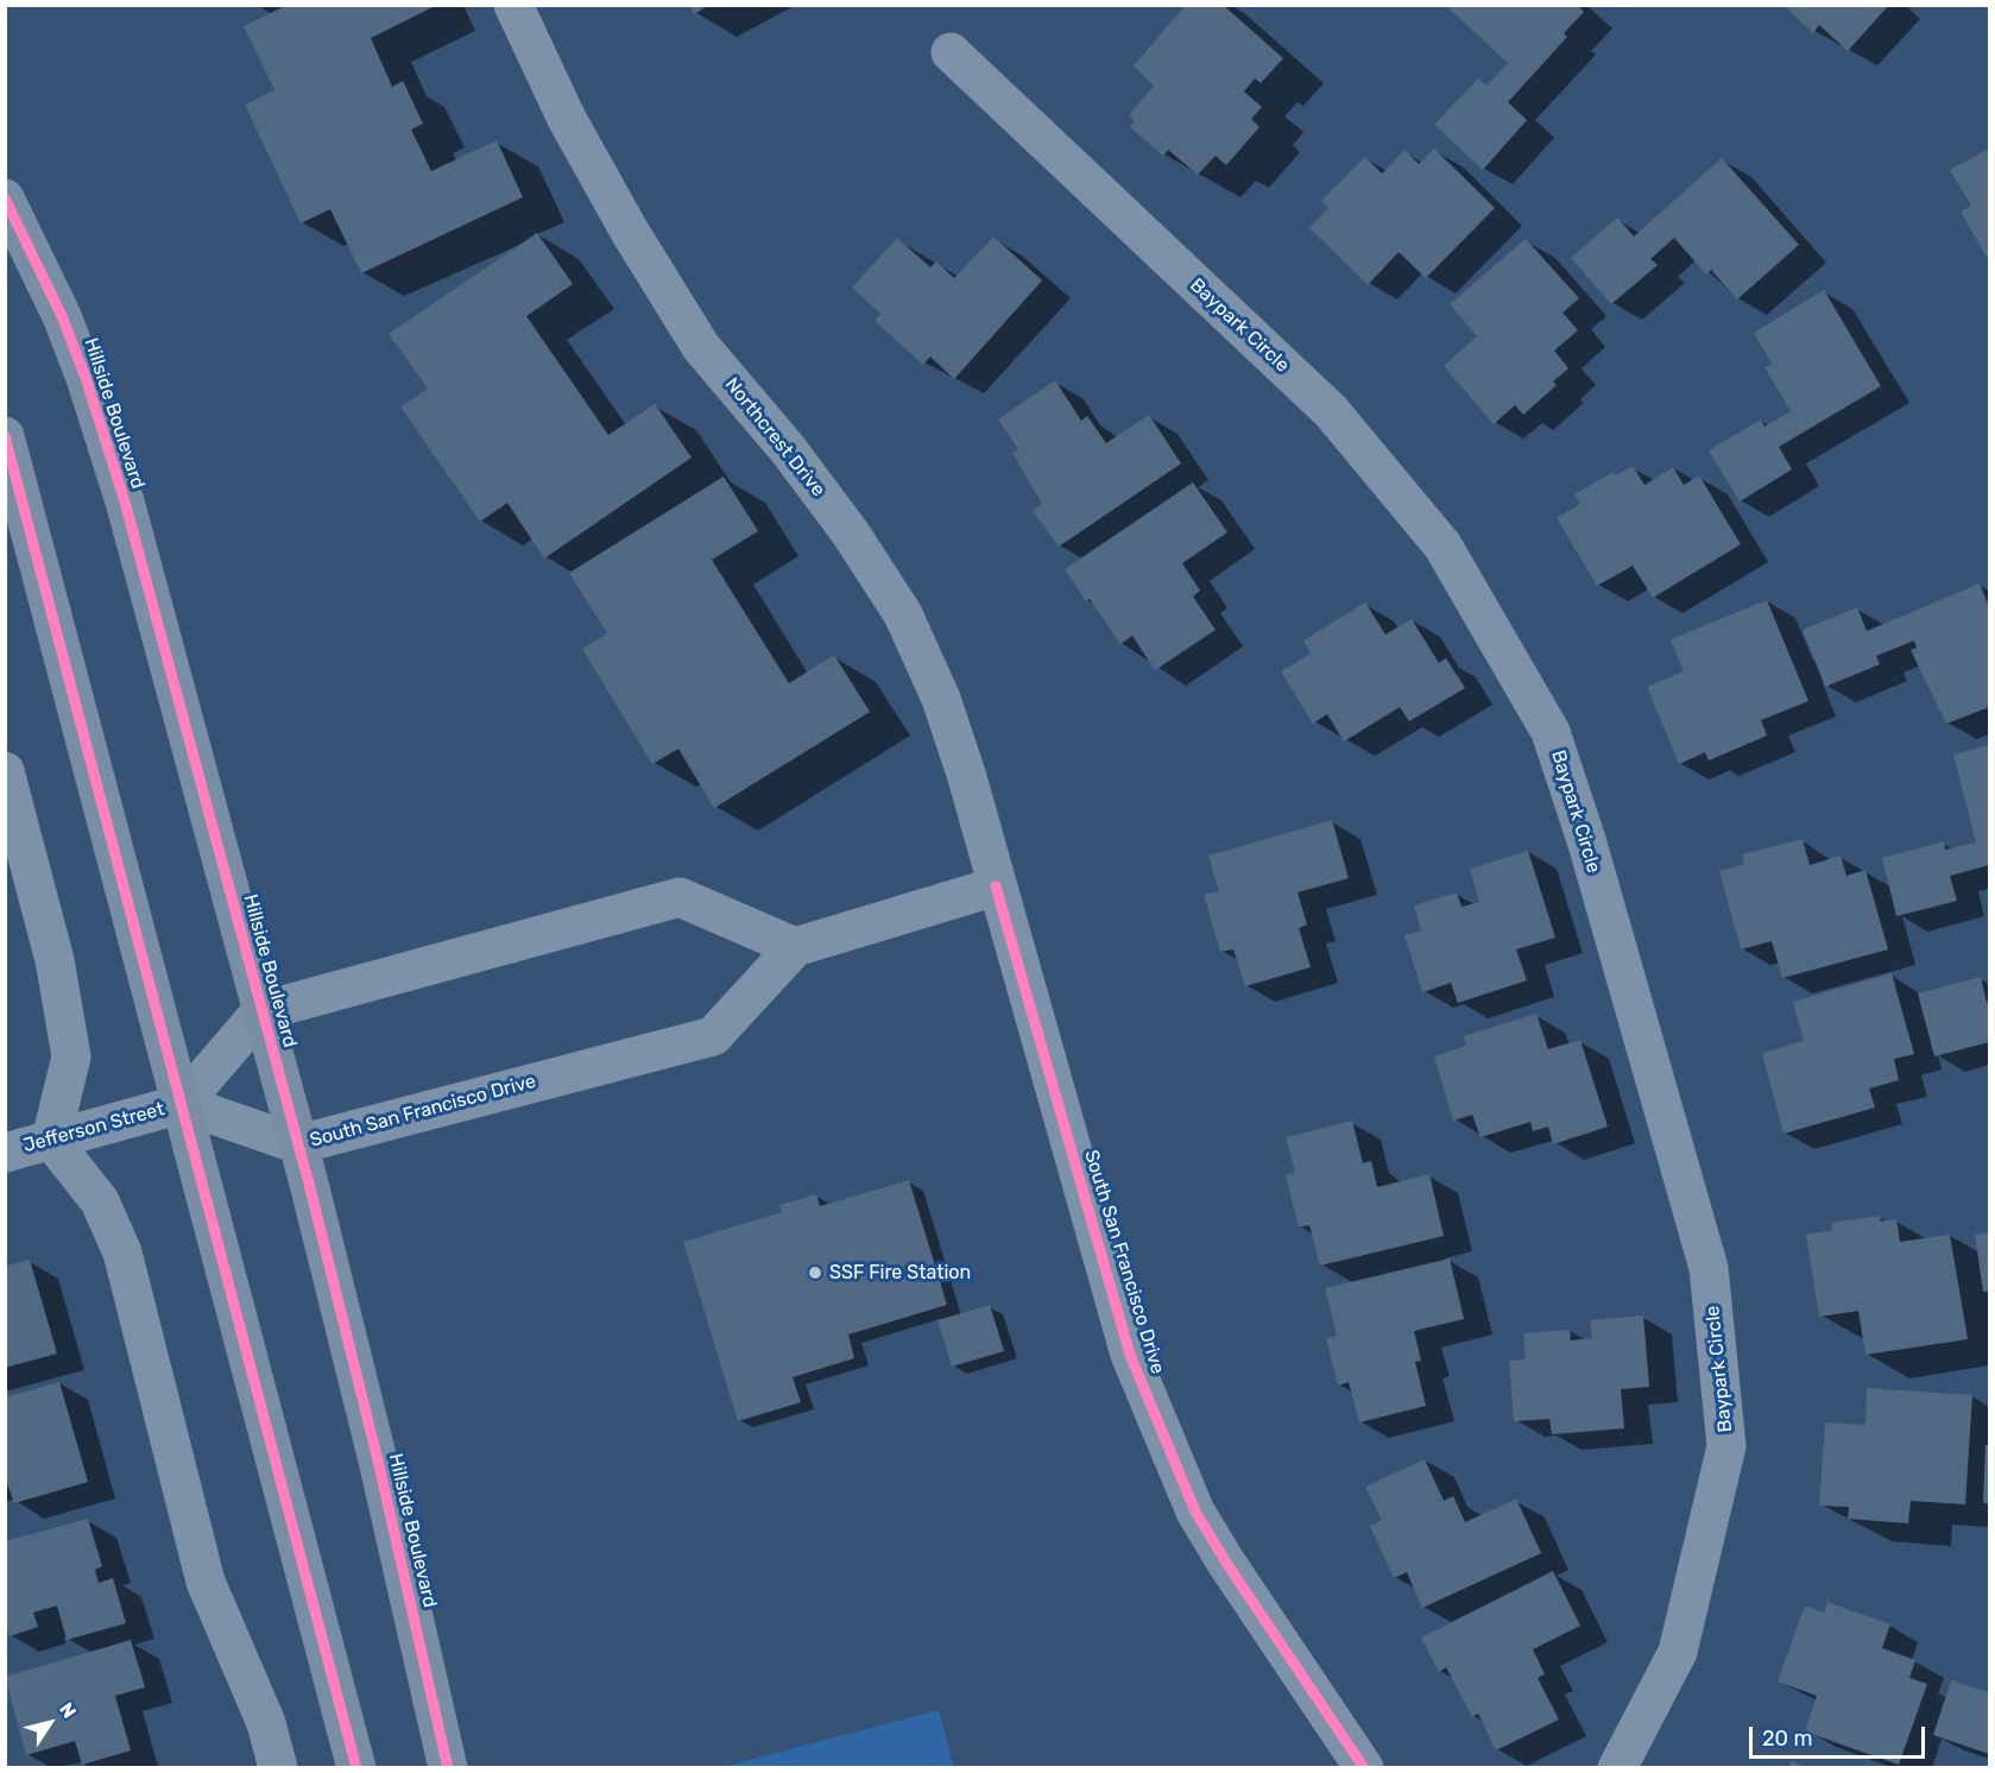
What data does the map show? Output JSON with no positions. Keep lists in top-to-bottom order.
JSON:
{
  "streets": {
    "main road": ["Hillside Boulevard"],
    "street": [
      "Baypark Circle",
      "Northcrest Drive",
      "South San Francisco Drive",
      "Jefferson Street"
    ]
  },
  "crossings": [
    ["Hillside Boulevard", "South San Francisco Drive"],
    ["Northcrest Drive", "South San Francisco Drive"],
    ["South San Francisco Drive", "Jefferson Street"]
  ],
  "places": ["SSF Fire Station"],
  "scale_bar": "20 m",
  "north": "top right"
}
